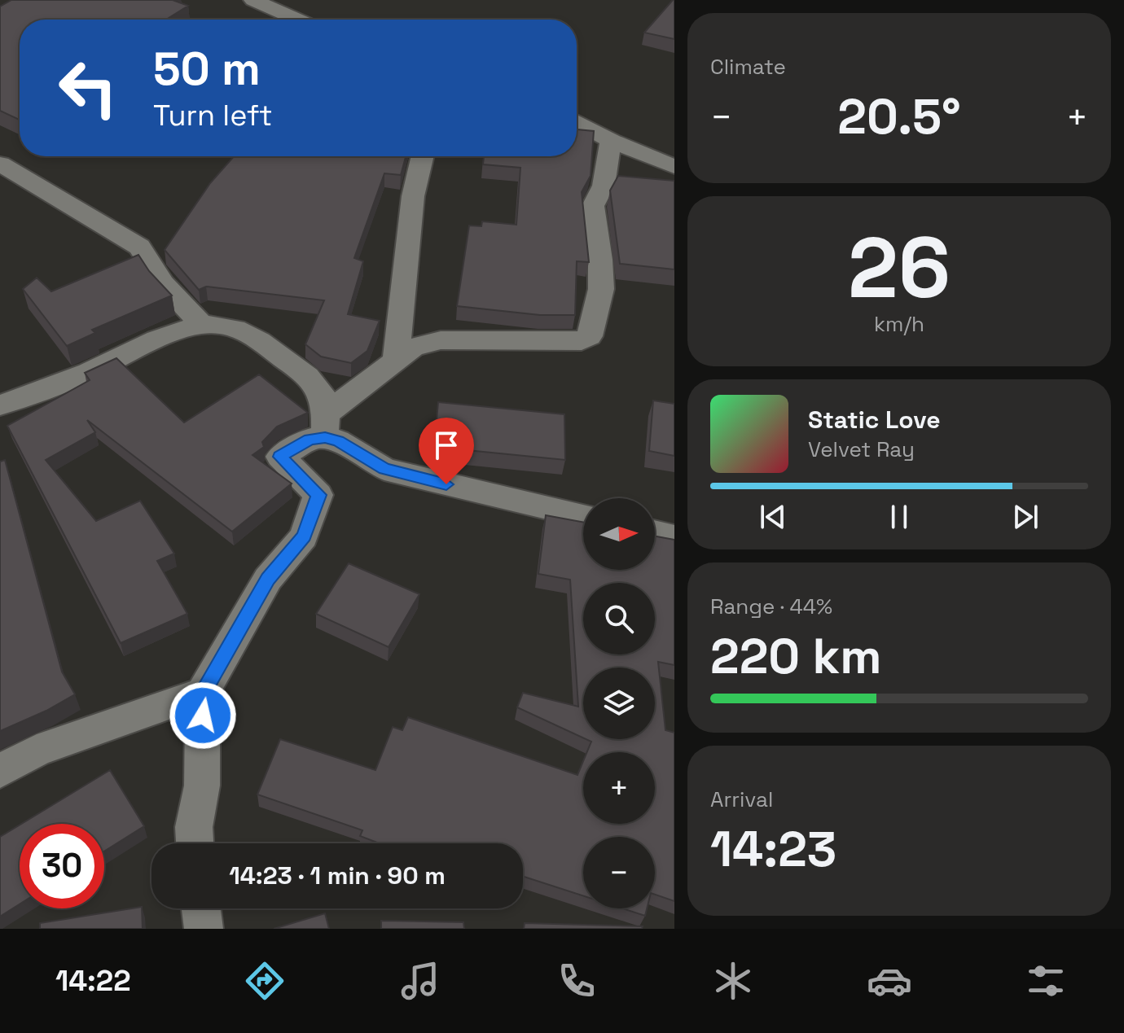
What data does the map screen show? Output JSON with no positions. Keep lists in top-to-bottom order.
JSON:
{
  "north": "right",
  "page": {
    "tile": [
      "Climate",
      ["26", "km/h"],
      ["Range · 44%", "220 km"],
      ["Arrival", "14:23"]
    ],
    "turn": ["50 m", "Turn left"],
    "heat": ["−", "20.5°", "+"],
    "song": ["Static Love", "Velvet Ray"],
    "map_buttons": ["+", "−"],
    "limit": "30",
    "trip": "14:23 · 1 min · 90 m",
    "tabs": "14:22"
  }
}
